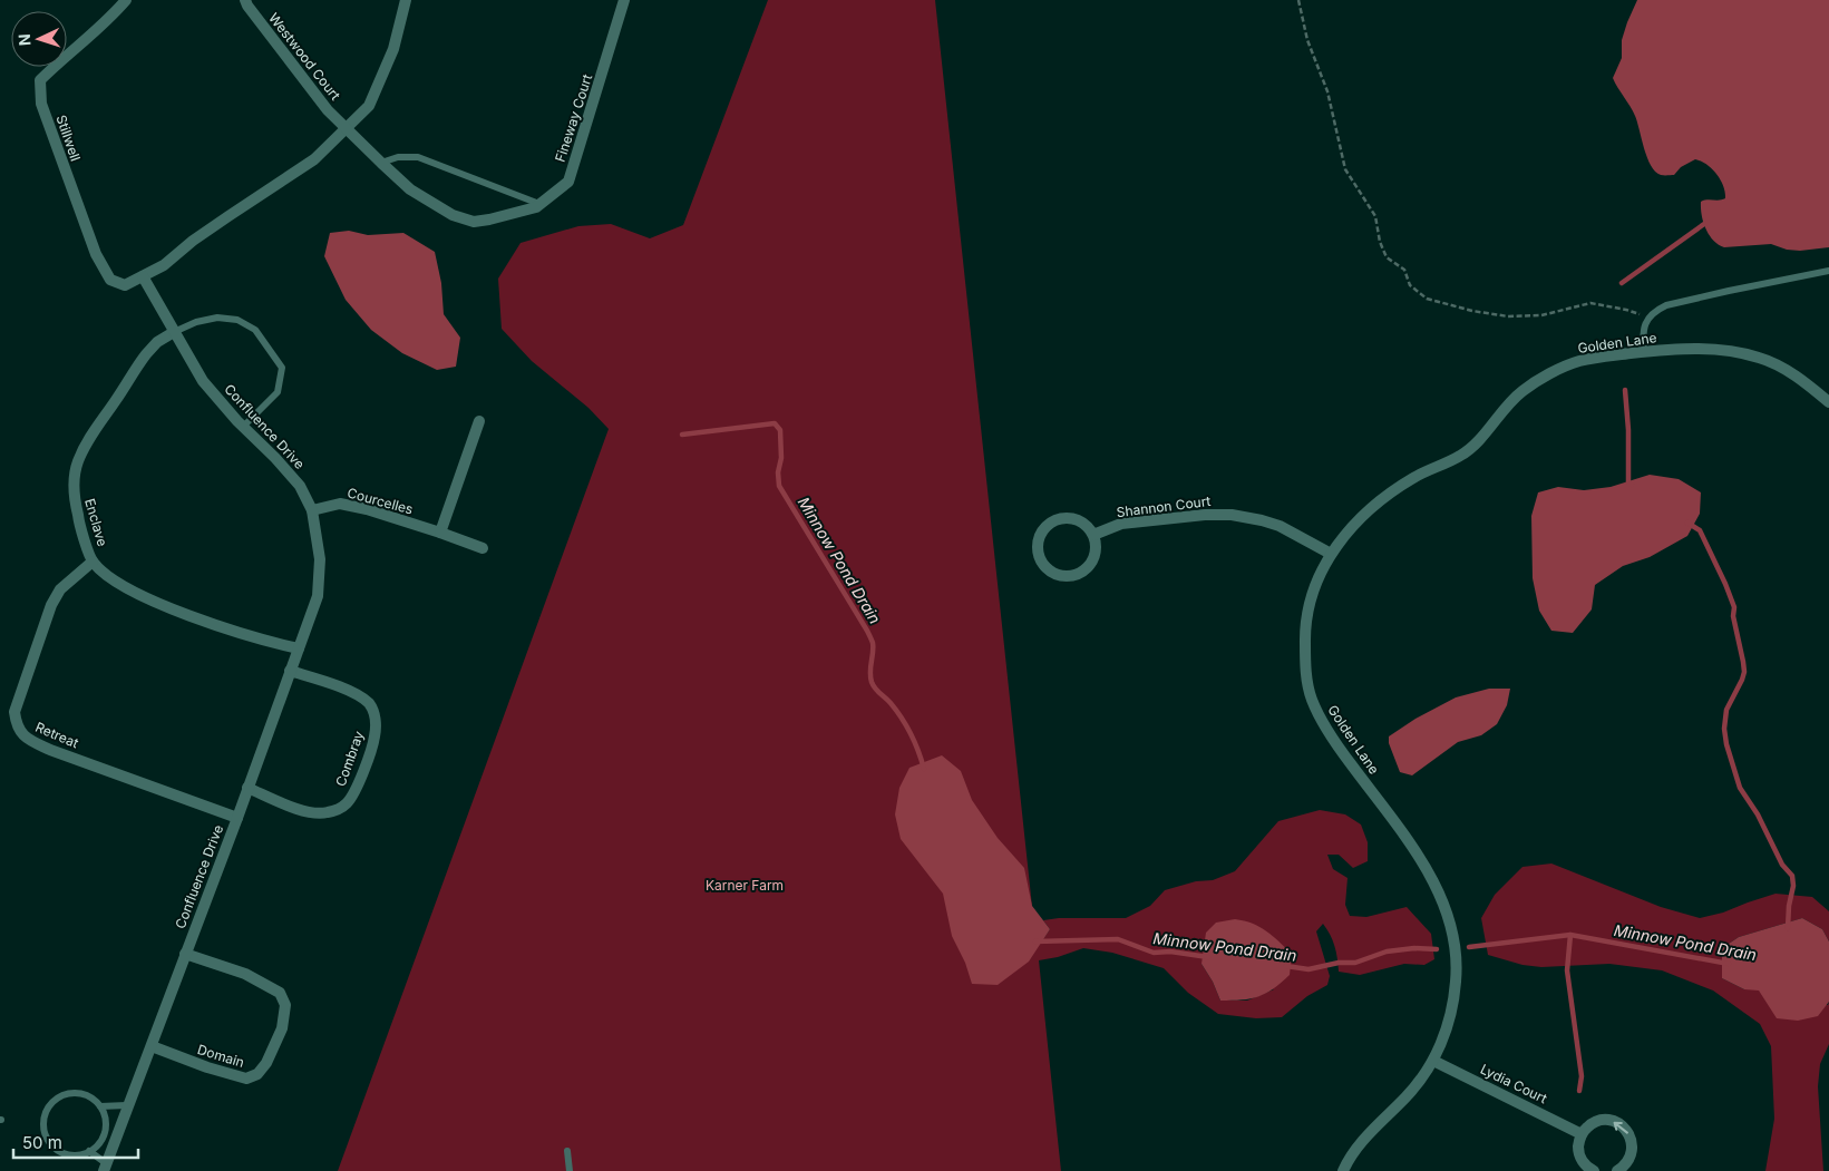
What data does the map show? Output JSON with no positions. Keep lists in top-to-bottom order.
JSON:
{
  "streets": {
    "street": [
      "Westwood Court",
      "Fineway Court",
      "Stillwell",
      "Golden Lane",
      "Confluence Drive",
      "Courcelles",
      "Shannon Court",
      "Enclave",
      "Retreat",
      "Combray",
      "Domain",
      "Lydia Court"
    ]
  },
  "crossings": [
    ["Westwood Court", "Fineway Court"],
    ["Stillwell", "Confluence Drive"],
    ["Golden Lane", "Shannon Court"],
    ["Golden Lane", "Lydia Court"],
    ["Confluence Drive", "Courcelles"],
    ["Confluence Drive", "Enclave"],
    ["Confluence Drive", "Retreat"],
    ["Confluence Drive", "Combray"],
    ["Confluence Drive", "Domain"],
    ["Enclave", "Retreat"]
  ],
  "water": ["Minnow Pond Drain"],
  "parks": ["Karner Farm"],
  "scale_bar": "50 m",
  "north": "left"
}
